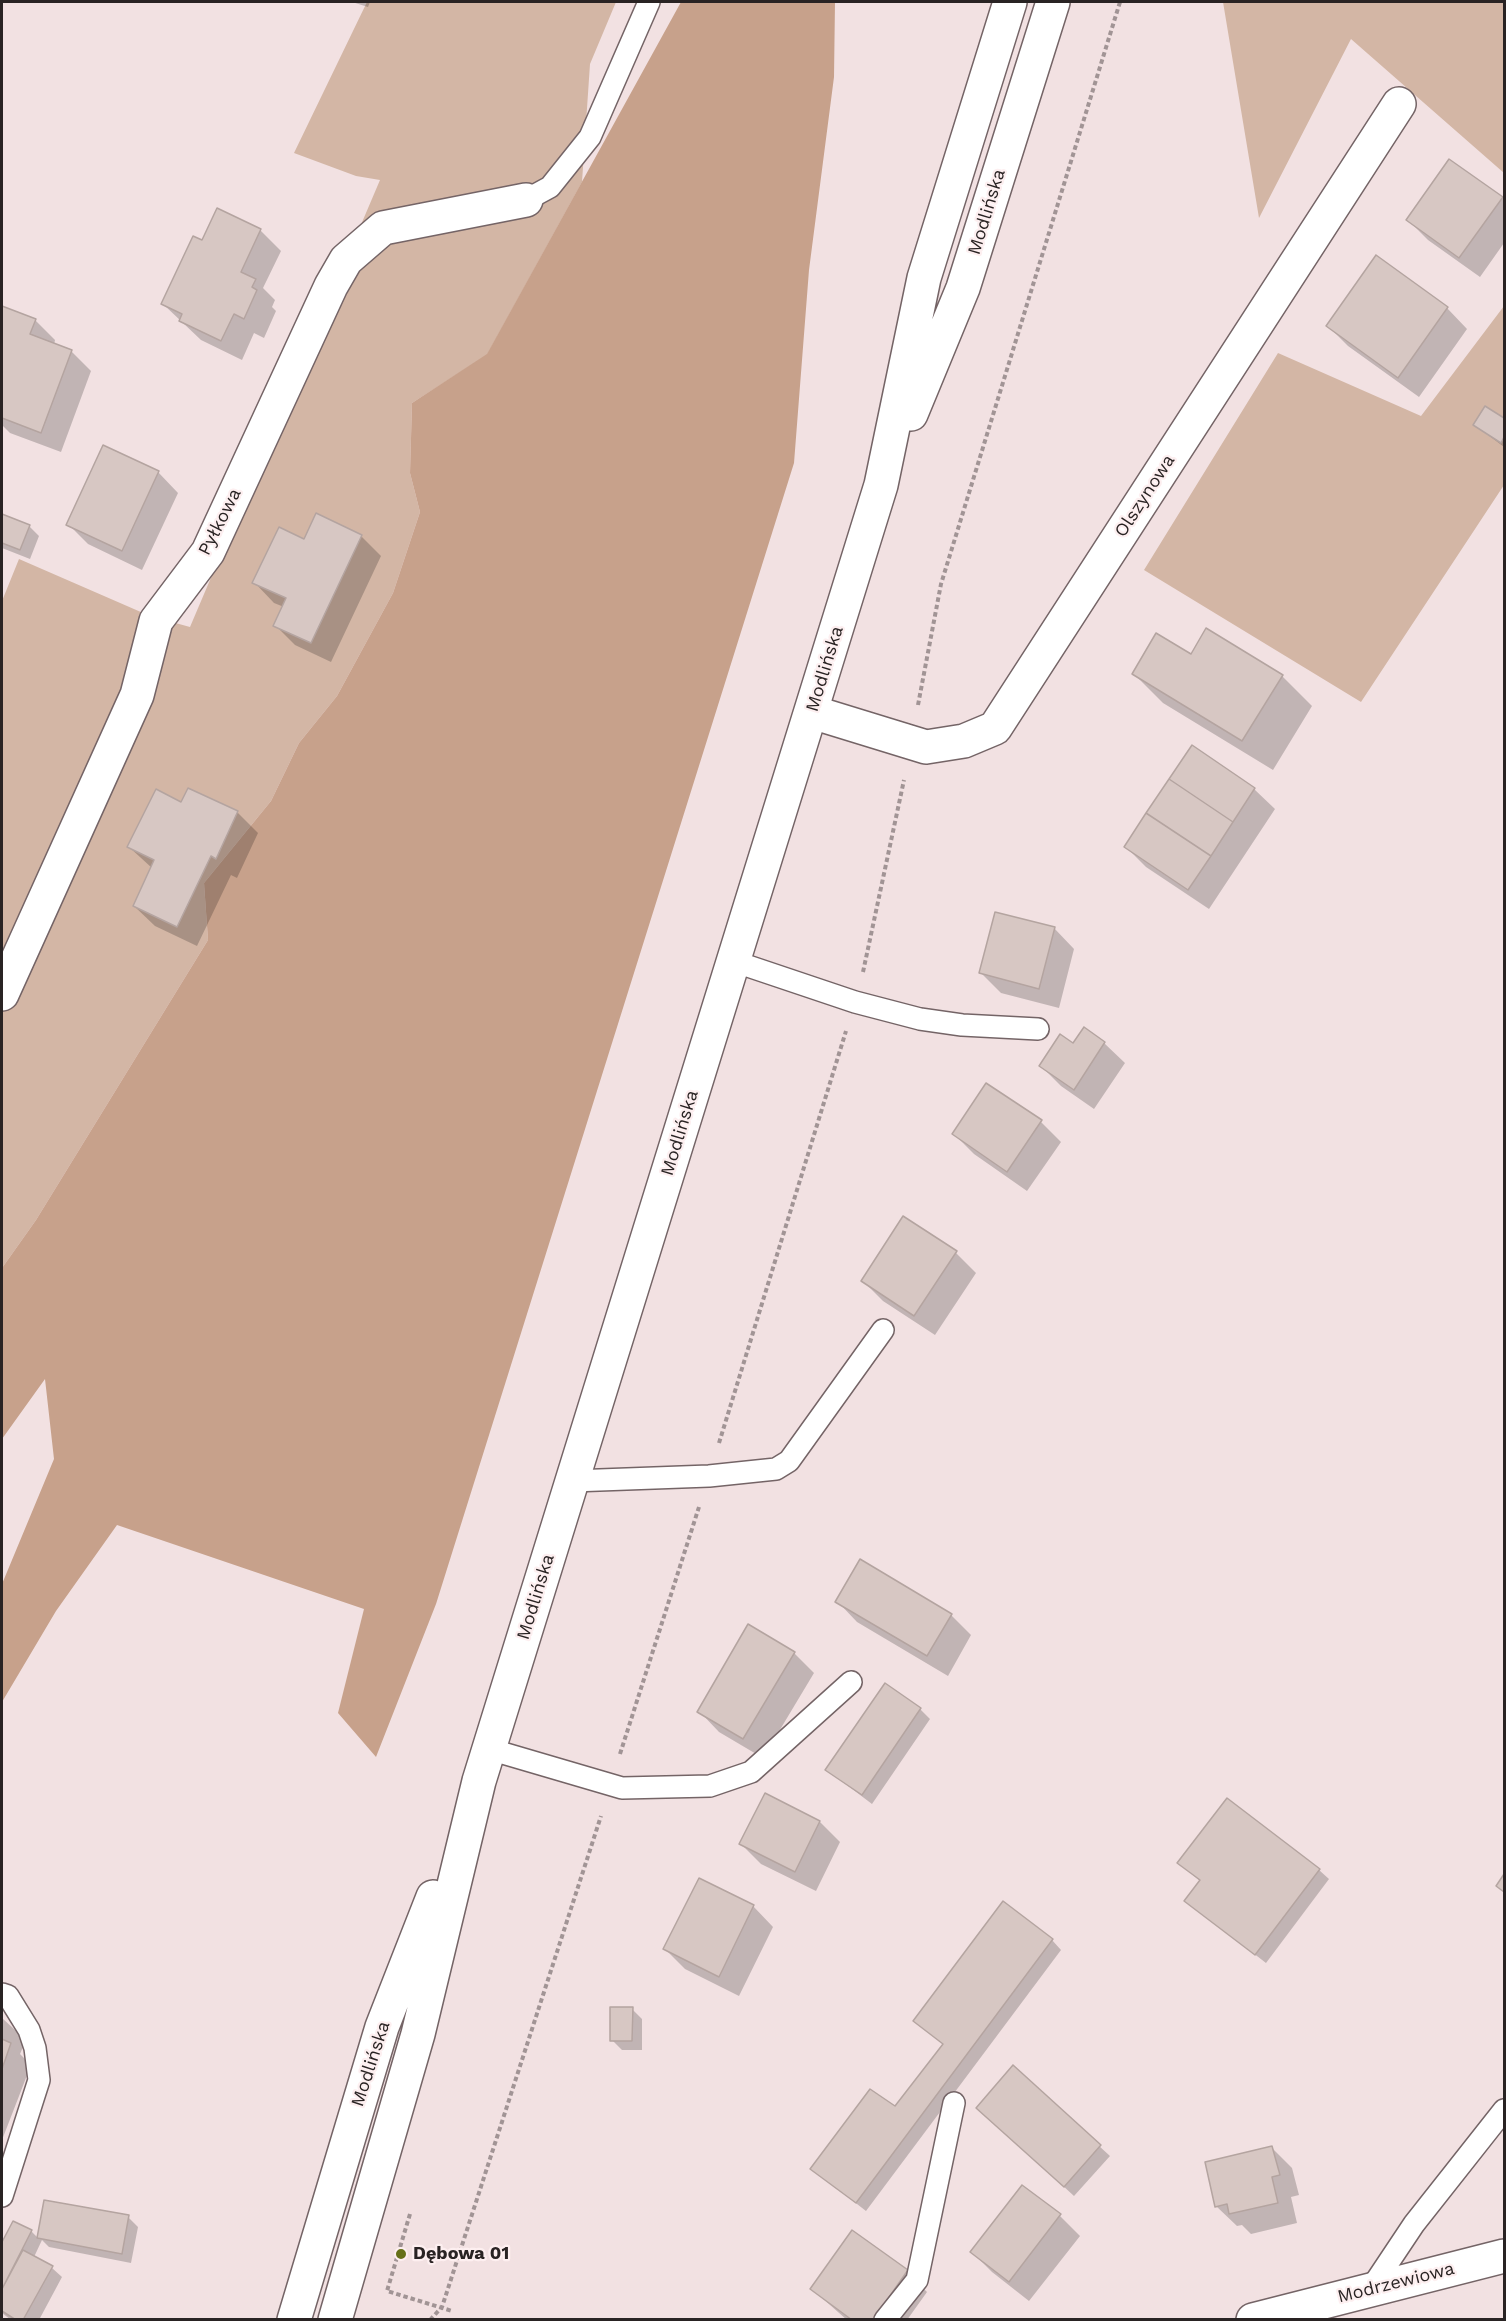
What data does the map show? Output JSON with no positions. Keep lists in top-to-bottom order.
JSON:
{
  "streets": {
    "main road": [
      "Modlińska",
      "Olszynowa",
      "Pyłkowa",
      "Modrzewiowa"
    ]
  },
  "crossings": [
    ["Modlińska", "Olszynowa"]
  ],
  "places": ["Dębowa 01"]
}
